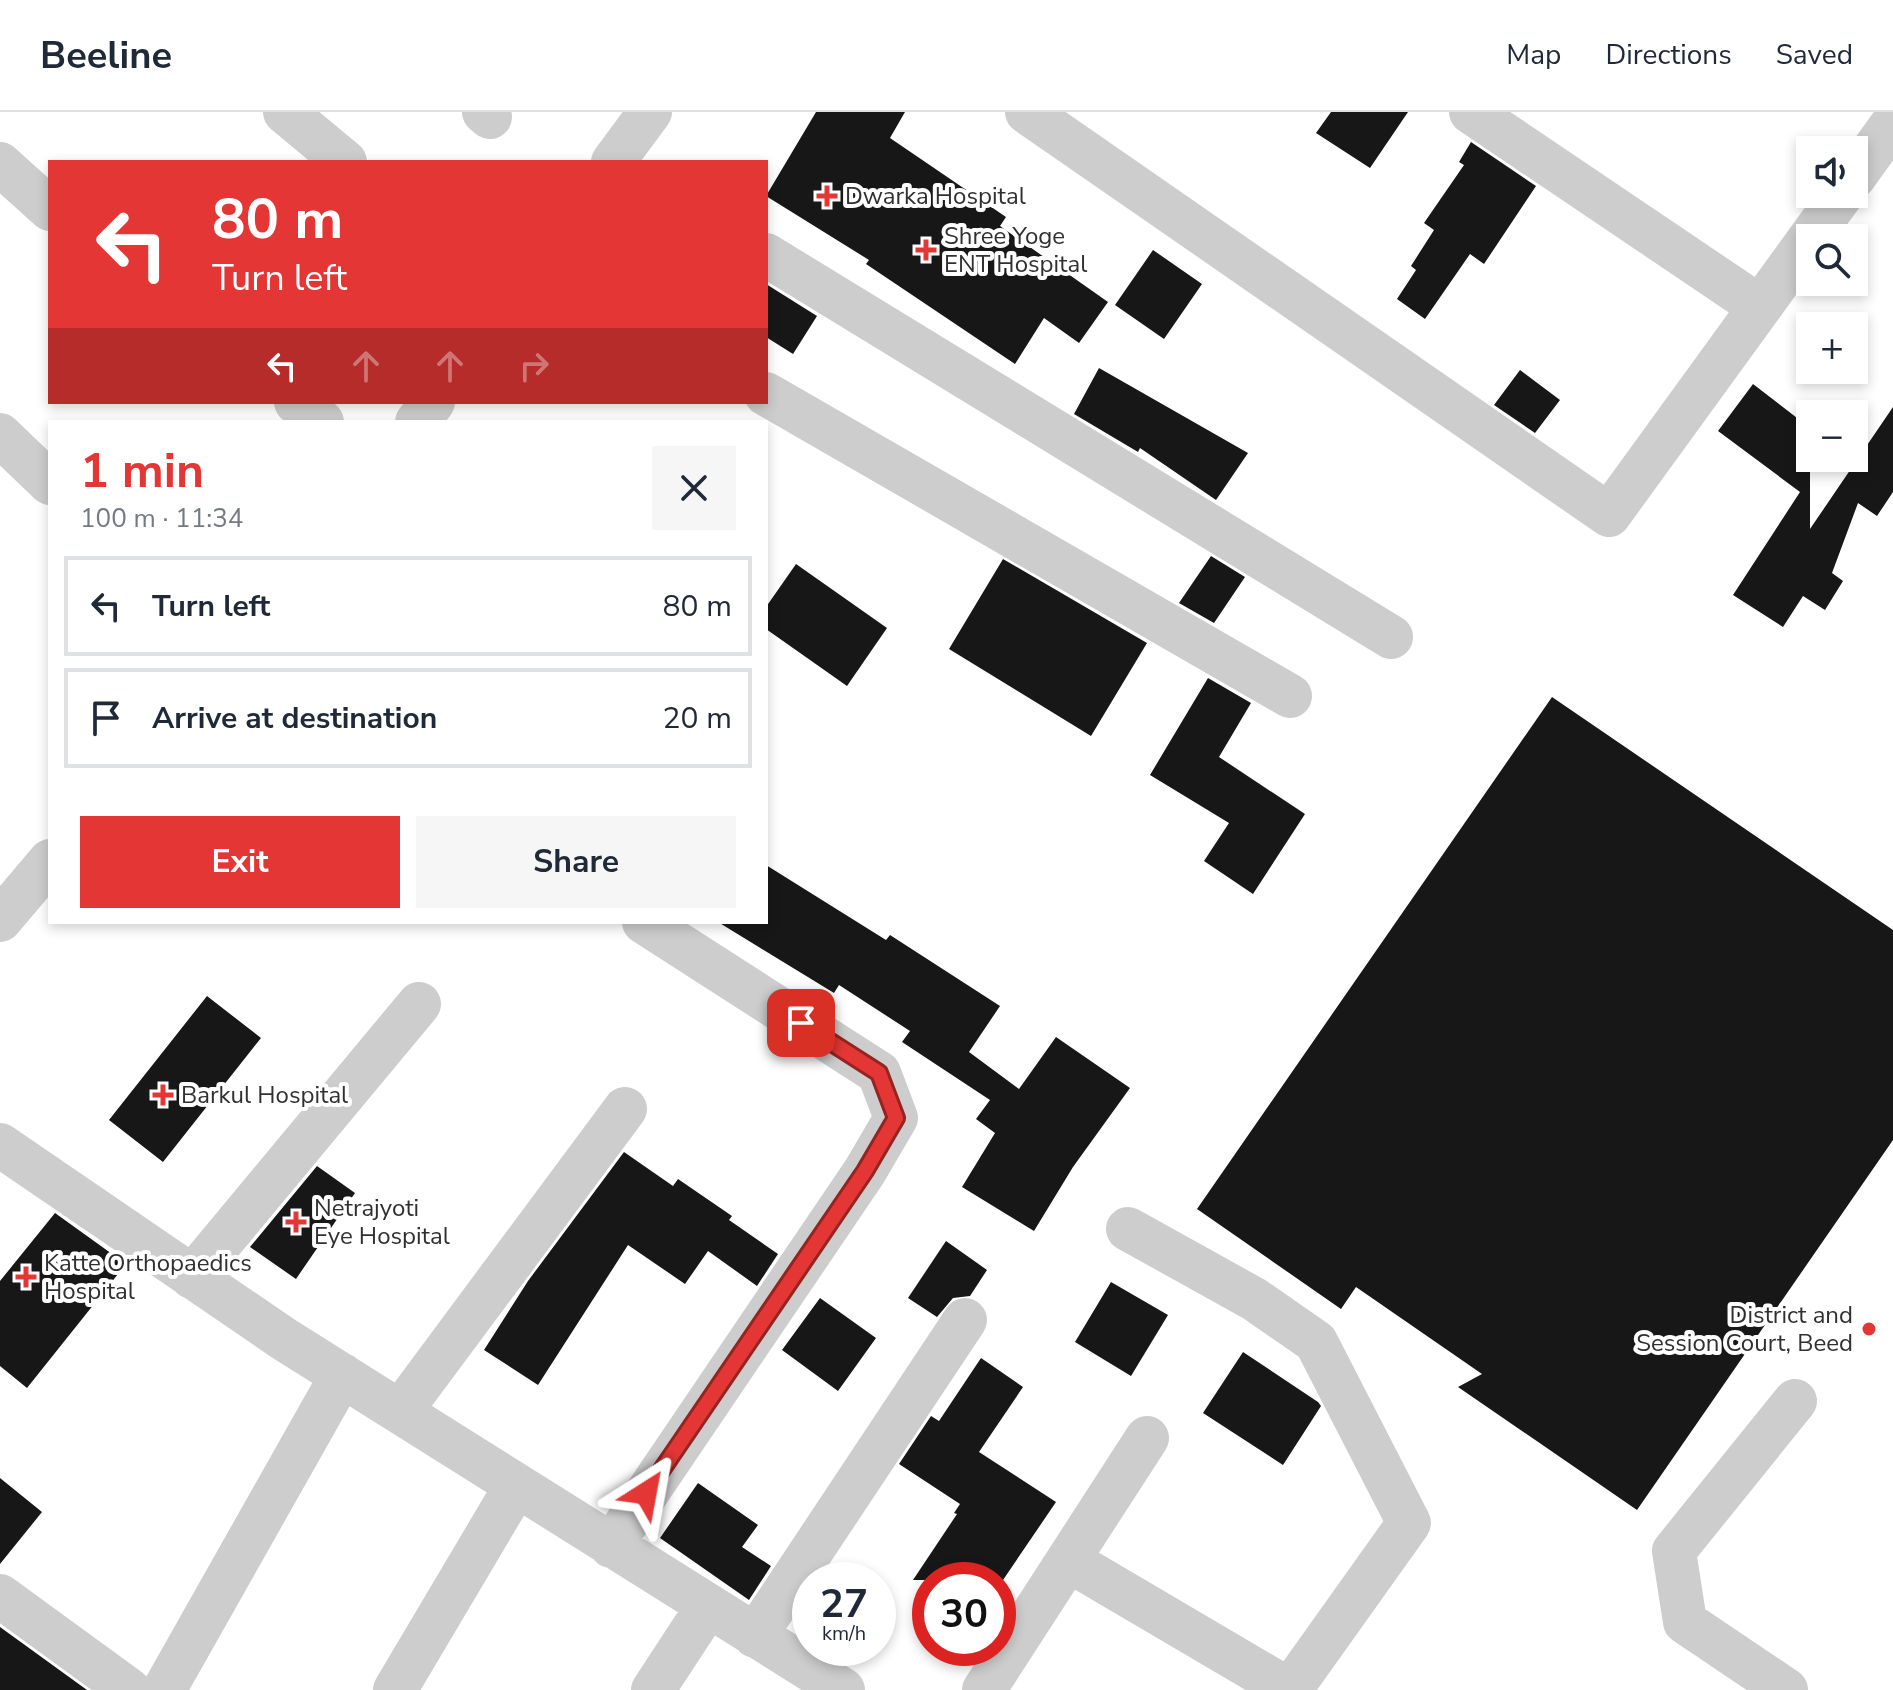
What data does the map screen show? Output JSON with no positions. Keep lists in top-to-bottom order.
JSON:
{
  "places": {
    "health": [
      "Dwarka Hospital",
      "Shree Yoge ENT Hospital",
      "Barkul Hospital",
      "Netrajyoti Eye Hospital",
      "Katte Orthopaedics Hospital"
    ],
    "other": ["District and Session Court, Beed"]
  },
  "page": {
    "header": "Beeline",
    "nav": ["Map", "Directions", "Saved"],
    "map_buttons": ["+", "−"],
    "turn": ["80 m", "Turn left"],
    "heading": ["1 min", "100 m · 11:34"],
    "list": [
      {
        "name": "Turn left",
        "value": "80 m"
      },
      {
        "name": "Arrive at destination",
        "value": "20 m"
      }
    ],
    "buttons": ["Exit", "Share"],
    "speed": "27 km/h",
    "limit": "30"
  }
}
